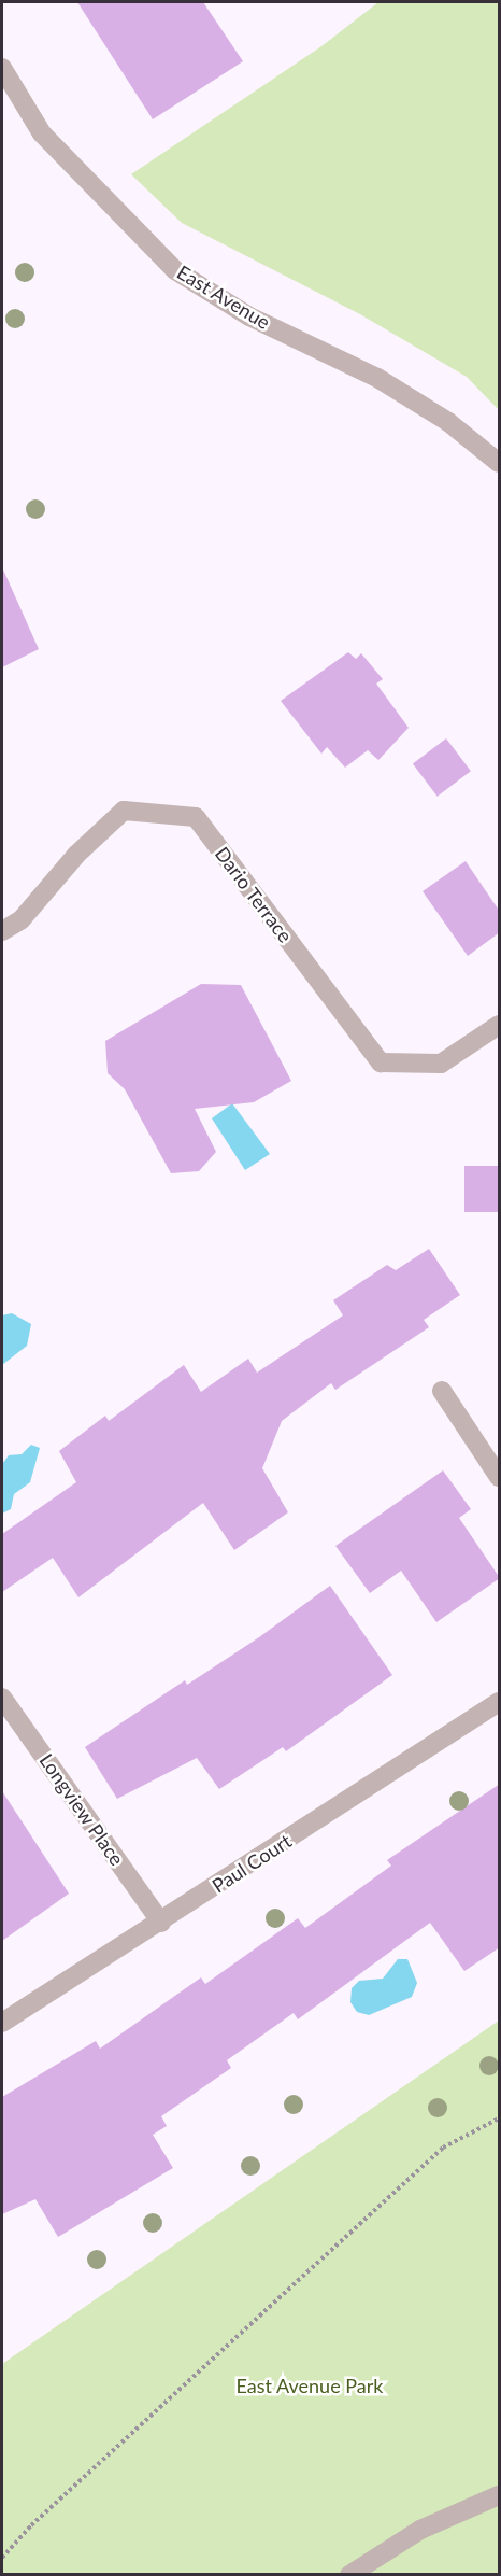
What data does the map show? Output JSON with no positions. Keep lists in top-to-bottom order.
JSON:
{
  "streets": {
    "street": [
      "East Avenue",
      "Dario Terrace",
      "Longview Place",
      "Paul Court"
    ]
  },
  "crossings": [
    ["Longview Place", "Paul Court"]
  ],
  "parks": ["East Avenue Park"]
}
